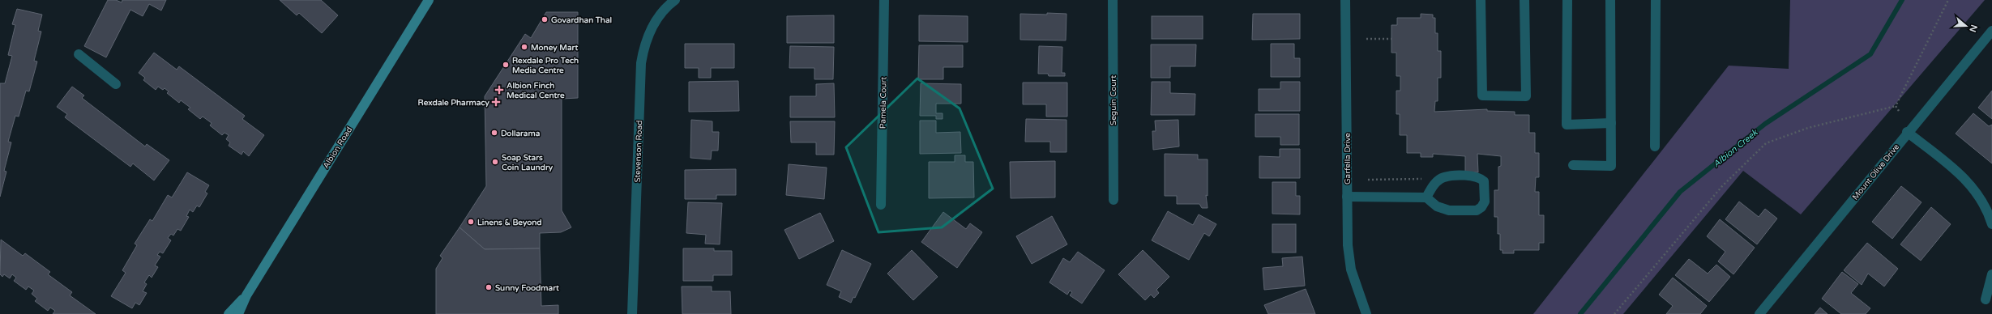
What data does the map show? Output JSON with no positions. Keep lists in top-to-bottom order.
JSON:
{
  "streets": {
    "main road": ["Albion Road"],
    "street": [
      "Seguin Court",
      "Pamela Court",
      "Stevenson Road",
      "Garfella Drive",
      "Mount Olive Drive"
    ]
  },
  "water": ["Albion Creek"],
  "places": {
    "other": [
      "Govardhan Thal",
      "Money Mart",
      "Rexdale Pro Tech Media Centre",
      "Dollarama",
      "Soap Stars Coin Laundry",
      "Linens & Beyond",
      "Sunny Foodmart"
    ],
    "health": ["Albion Finch Medical Centre", "Rexdale Pharmacy"]
  },
  "north": "right"
}
